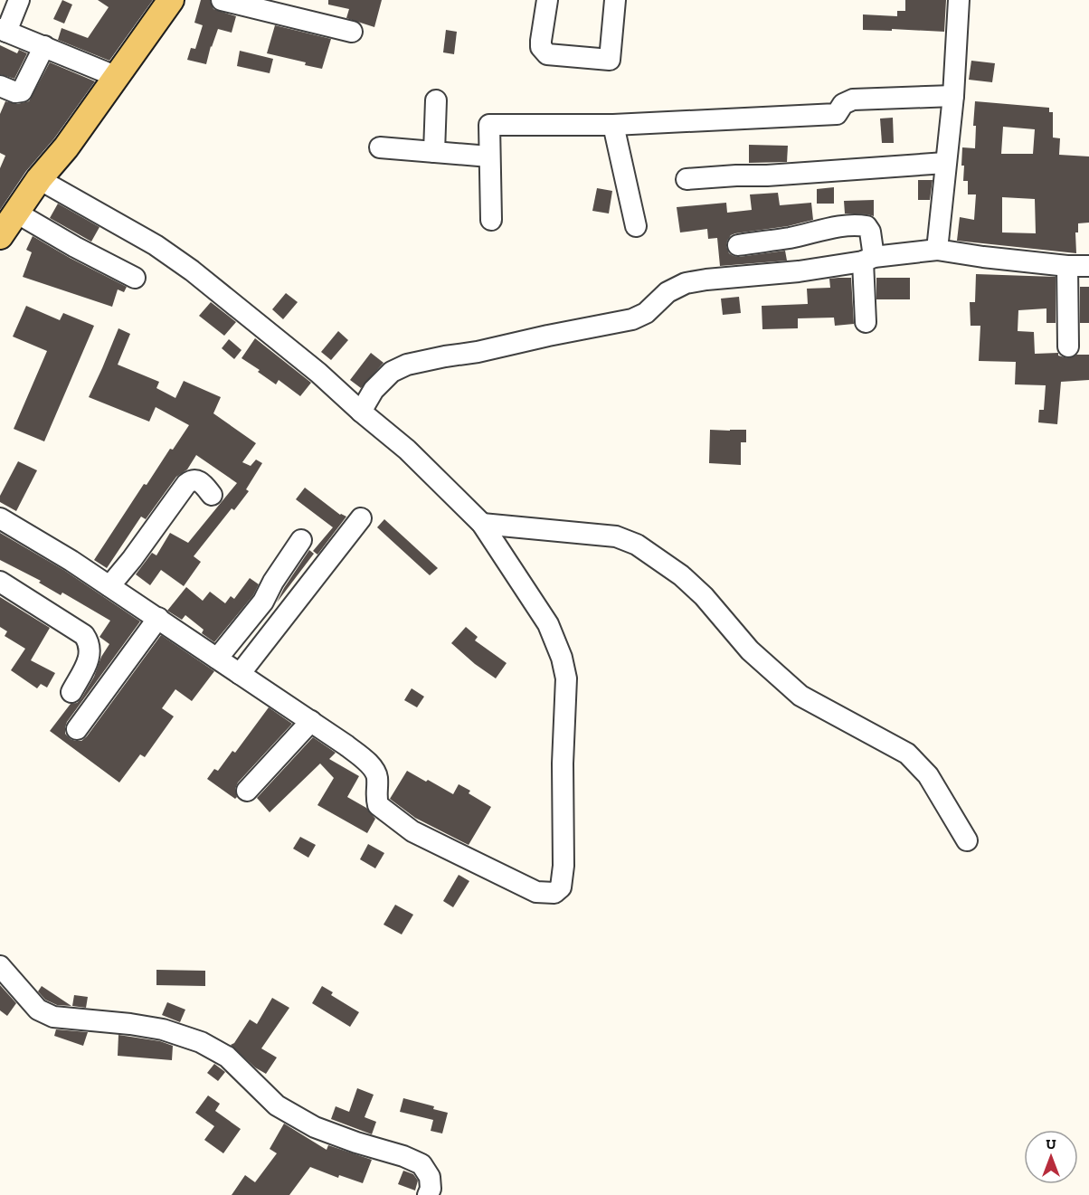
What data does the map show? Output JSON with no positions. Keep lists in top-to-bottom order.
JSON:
{
  "north": "top"
}
